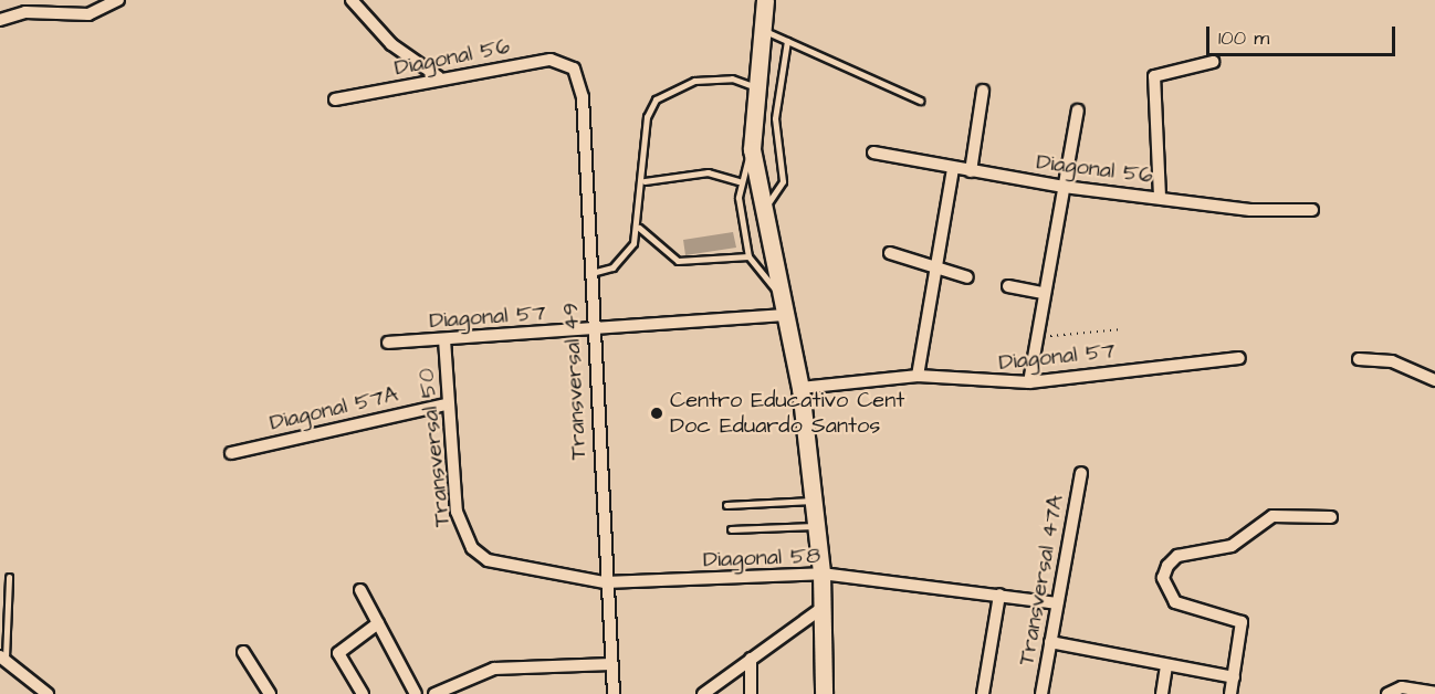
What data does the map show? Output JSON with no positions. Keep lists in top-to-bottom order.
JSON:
{
  "streets": {
    "street": [
      "Diagonal 56",
      "Diagonal 57",
      "Transversal 49",
      "Diagonal 57A",
      "Transversal 50",
      "Diagonal 58",
      "Transversal 47A"
    ]
  },
  "crossings": [
    ["Diagonal 56", "Transversal 49"],
    ["Diagonal 57", "Transversal 49"],
    ["Diagonal 57", "Transversal 50"],
    ["Transversal 49", "Diagonal 58"],
    ["Diagonal 57A", "Transversal 50"],
    ["Transversal 50", "Diagonal 58"],
    ["Diagonal 58", "Transversal 47A"]
  ],
  "places": ["Centro Educativo Cent Doc Eduardo Santos"],
  "scale_bar": "100 m"
}
